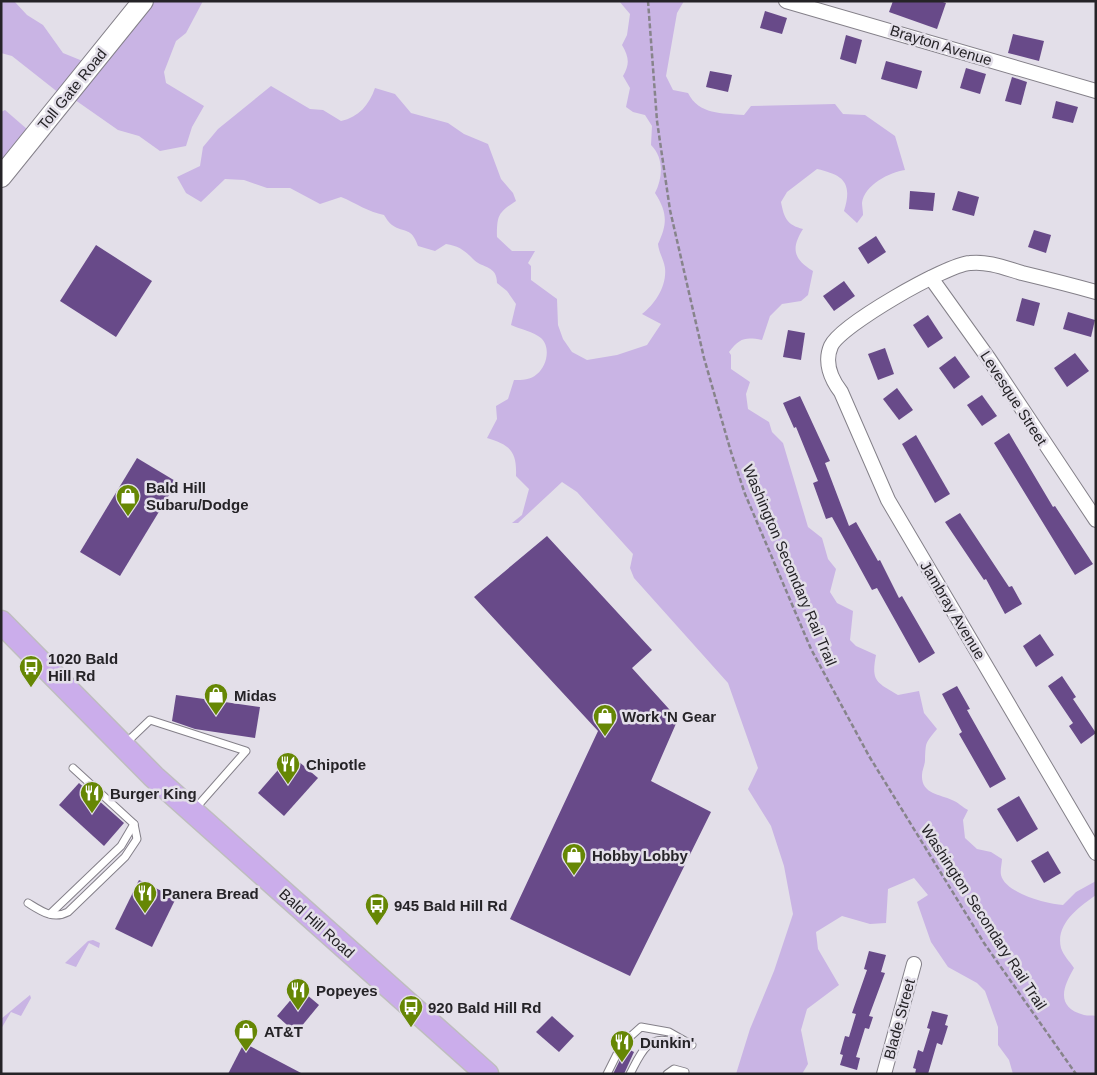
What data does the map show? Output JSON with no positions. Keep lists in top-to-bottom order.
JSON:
{
  "streets": {
    "main road": ["Toll Gate Road", "Bald Hill Road"],
    "street": [
      "Brayton Avenue",
      "Levesque Street",
      "Jambray Avenue",
      "Blade Street"
    ],
    "path": ["Washington Secondary Rail Trail"]
  },
  "crossings": [
    ["Levesque Street", "Jambray Avenue"]
  ],
  "places": {
    "shop": [
      "Bald Hill Subaru/Dodge",
      "Midas",
      "Work 'N Gear",
      "Hobby Lobby",
      "AT&T"
    ],
    "bus stop": ["1020 Bald Hill Rd", "945 Bald Hill Rd", "920 Bald Hill Rd"],
    "restaurant": [
      "Chipotle",
      "Burger King",
      "Panera Bread",
      "Popeyes",
      "Dunkin'"
    ]
  }
}
